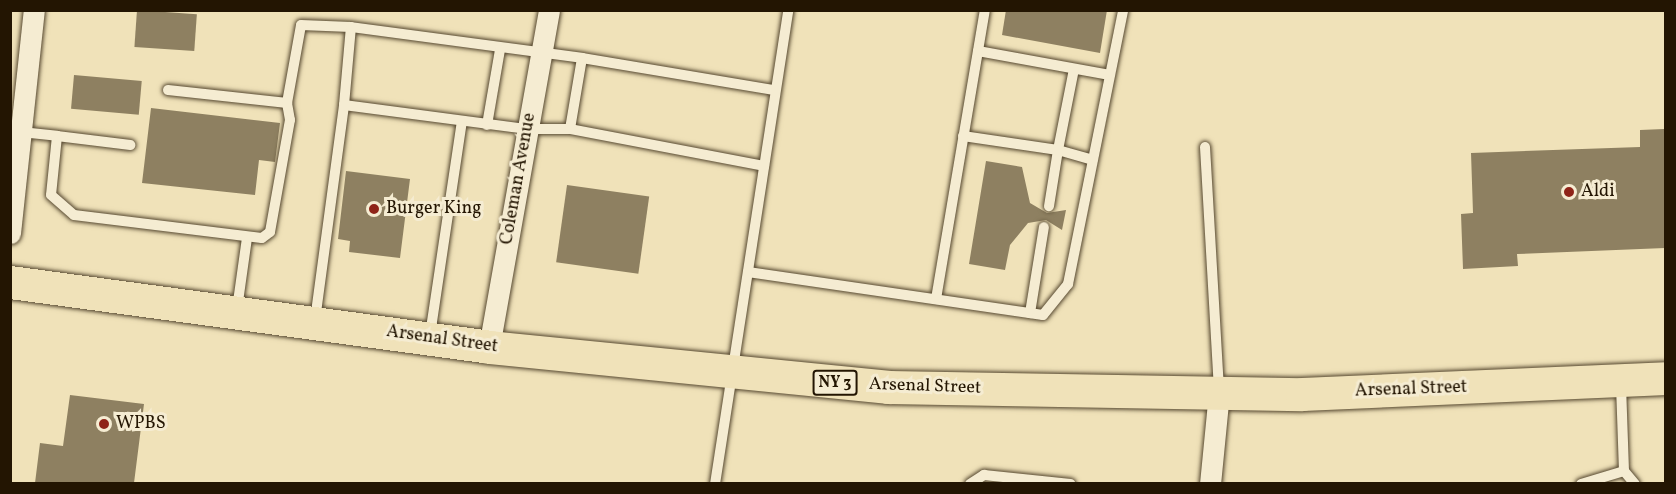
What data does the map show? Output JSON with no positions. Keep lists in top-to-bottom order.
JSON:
{
  "streets": {
    "highway": ["Arsenal Street", "NY 3"],
    "street": ["Coleman Avenue"]
  },
  "crossings": [
    ["Coleman Avenue", "Arsenal Street"]
  ],
  "places": ["Aldi", "Burger King", "WPBS"]
}
